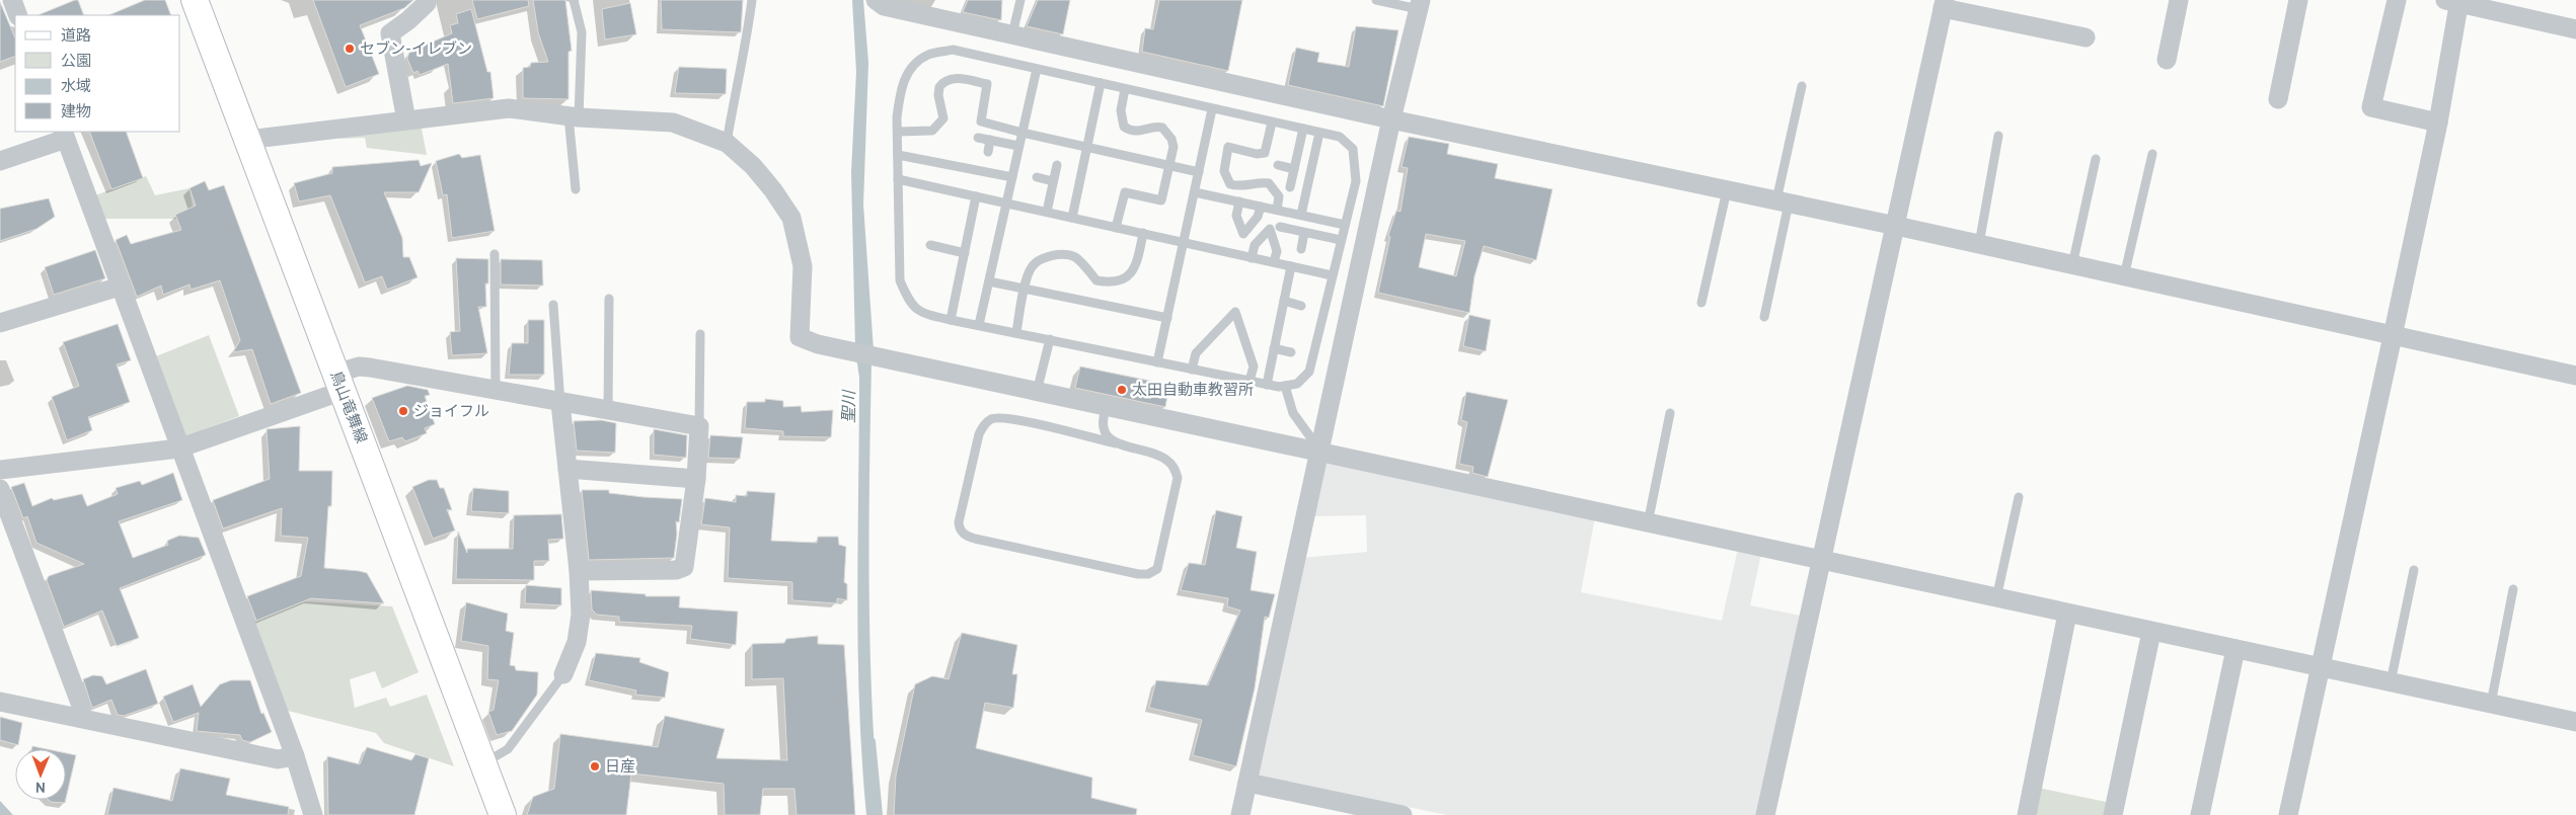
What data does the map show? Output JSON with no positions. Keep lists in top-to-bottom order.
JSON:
{
  "streets": {
    "main road": ["鳥山竜舞線"]
  },
  "water": ["聖川"],
  "places": [
    "セブン-イレブン",
    "太田自動車教習所",
    "ジョイフル",
    "日産"
  ],
  "legend": [
    "道路",
    "公園",
    "水域",
    "建物"
  ],
  "north": "bottom"
}
